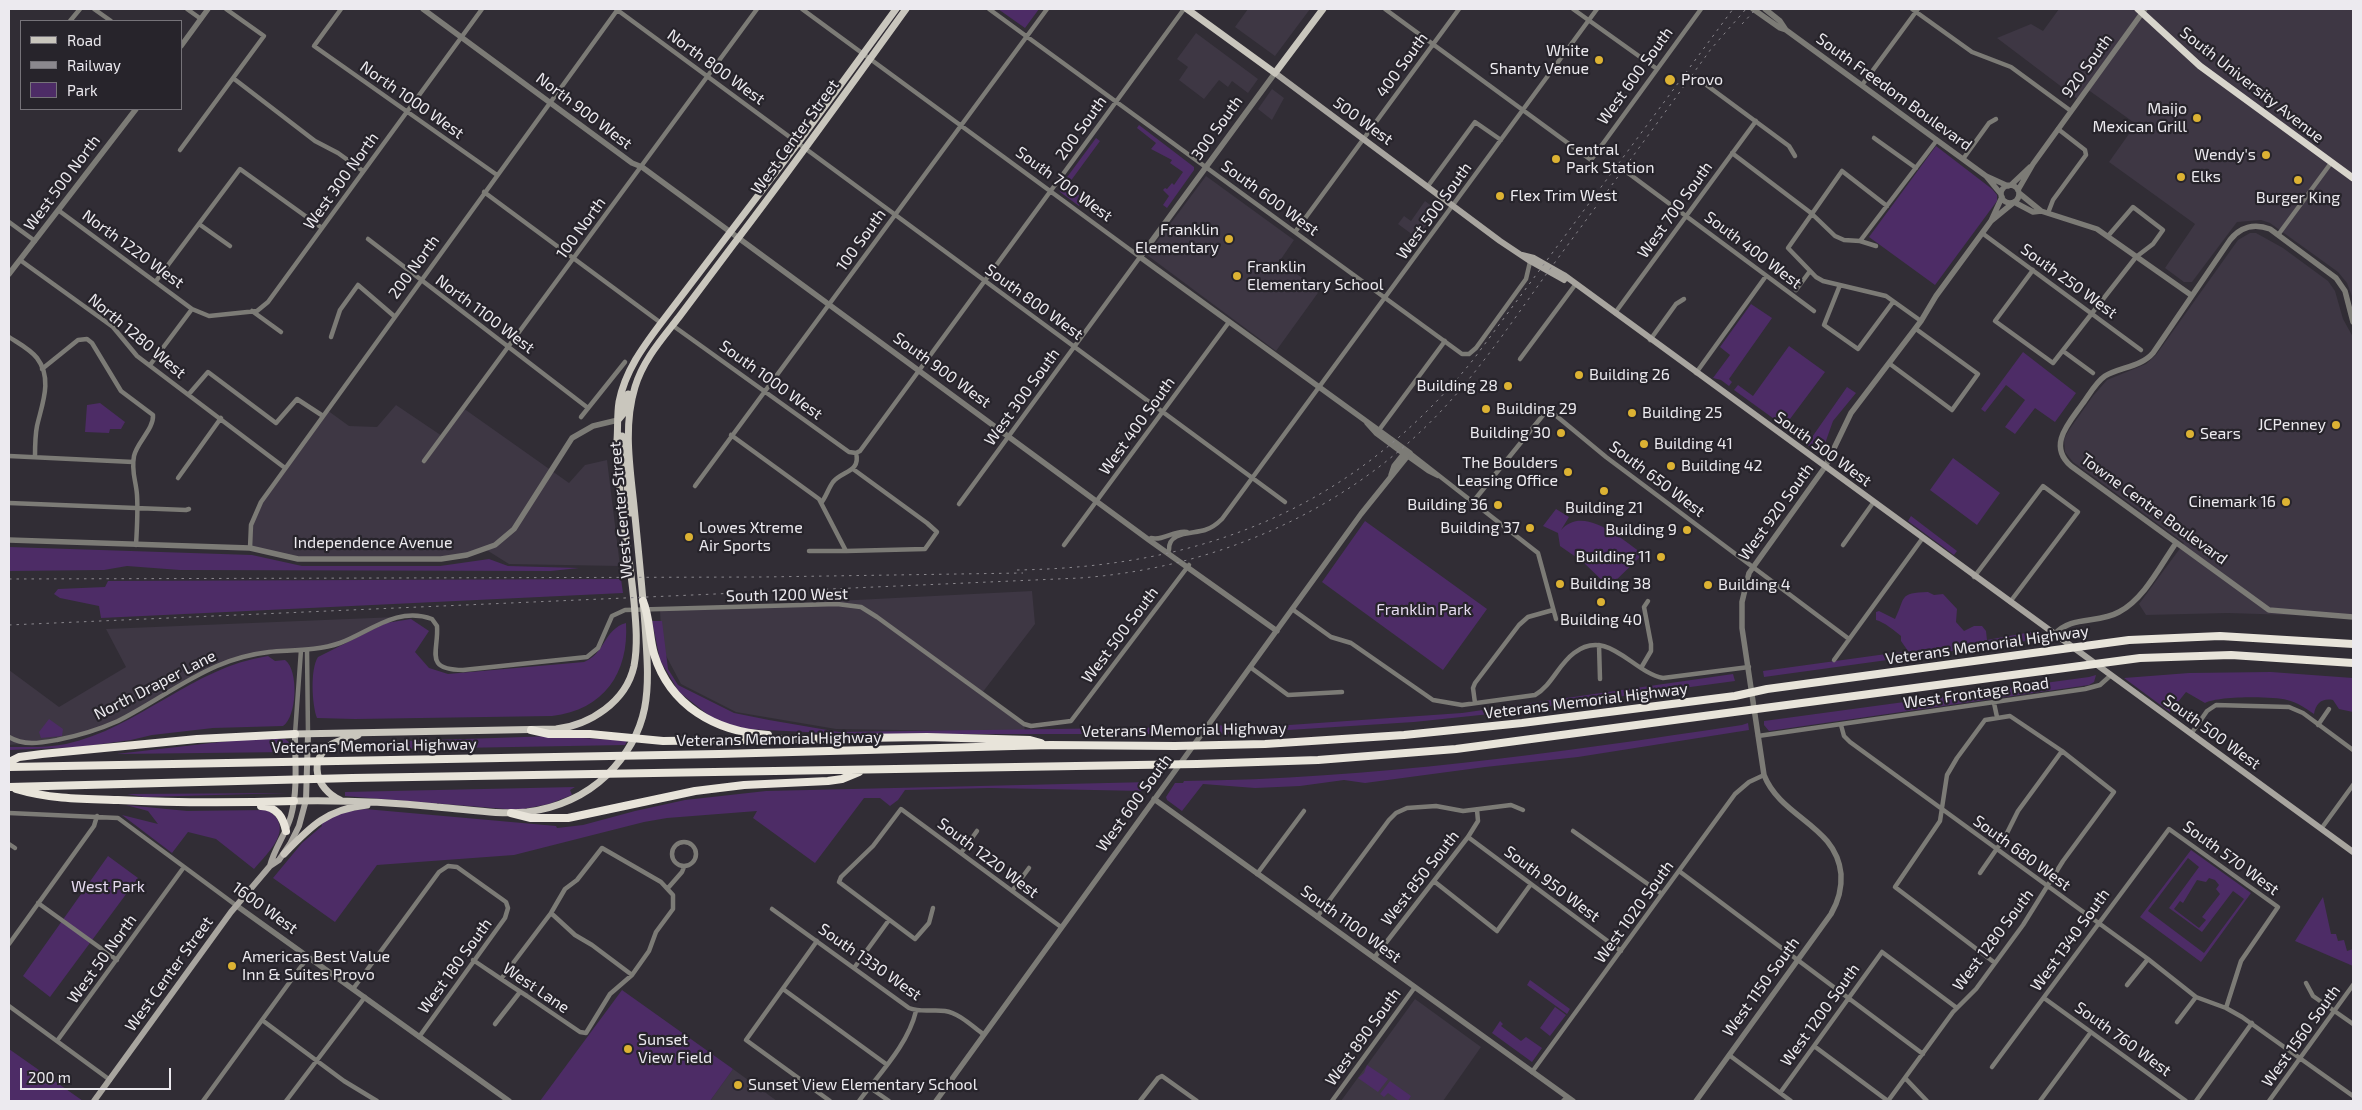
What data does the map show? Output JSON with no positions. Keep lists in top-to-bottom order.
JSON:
{
  "streets": {
    "highway": ["South University Avenue", "Veterans Memorial Highway"],
    "main road": [
      "500 West",
      "300 South",
      "West Center Street",
      "South 500 West"
    ],
    "street": [
      "400 South",
      "920 South",
      "North 800 West",
      "West 600 South",
      "South Freedom Boulevard",
      "North 1000 West",
      "North 900 West",
      "200 South",
      "West 300 North",
      "West 500 North",
      "South 700 West",
      "South 600 West",
      "West 700 South",
      "West 500 South",
      "100 North",
      "100 South",
      "North 1220 West",
      "South 400 West",
      "200 North",
      "South 250 West",
      "South 800 West",
      "North 1100 West",
      "North 1280 West",
      "South 900 West",
      "South 1000 West",
      "West 300 South",
      "West 400 South",
      "South 650 West",
      "Towne Centre Boulevard",
      "West 920 South",
      "Independence Avenue",
      "South 1200 West",
      "North Draper Lane",
      "West Frontage Road",
      "South 680 West",
      "South 1220 West",
      "South 570 West",
      "West 850 South",
      "South 950 West",
      "1600 West",
      "West 1020 South",
      "South 1100 West",
      "West 1280 South",
      "West 1340 South",
      "West 50 North",
      "South 1330 West",
      "West 180 South",
      "West 1150 South",
      "West Lane",
      "West 1200 South",
      "West 1560 South",
      "West 890 South",
      "South 760 West"
    ]
  },
  "crossings": [
    ["400 South", "500 West"],
    ["400 South", "South 600 West"],
    ["920 South", "South University Avenue"],
    ["North 800 West", "West Center Street"],
    ["North 800 West", "100 North"],
    ["North 800 West", "200 North"],
    ["North 800 West", "South 800 West"],
    ["West 600 South", "South 700 West"],
    ["West 600 South", "West 500 South"],
    ["West 600 South", "South 900 West"],
    ["West 600 South", "South 1220 West"],
    ["West 600 South", "South 1100 West"],
    ["West 600 South", "South 1330 West"],
    ["South Freedom Boulevard", "West 920 South"],
    ["North 1000 West", "West 300 North"],
    ["North 1000 West", "200 North"],
    ["North 900 West", "West Center Street"],
    ["North 900 West", "West 300 North"],
    ["North 900 West", "100 North"],
    ["North 900 West", "200 North"],
    ["North 900 West", "South 900 West"],
    ["500 West", "200 South"],
    ["500 West", "300 South"],
    ["500 West", "West 500 South"],
    ["500 West", "South 500 West"],
    ["200 South", "South 700 West"],
    ["200 South", "South 600 West"],
    ["200 South", "South 800 West"],
    ["200 South", "South 900 West"],
    ["200 South", "South 1000 West"],
    ["300 South", "South 700 West"],
    ["300 South", "South 600 West"],
    ["300 South", "West 300 South"],
    ["West Center Street", "South 700 West"],
    ["West Center Street", "South 800 West"],
    ["West Center Street", "South 900 West"],
    ["West Center Street", "South 1000 West"],
    ["West Center Street", "Independence Avenue"],
    ["West Center Street", "North Draper Lane"],
    ["West Center Street", "1600 West"],
    ["West 300 North", "North 1220 West"],
    ["West 500 North", "North 1220 West"],
    ["West 500 North", "North 1280 West"],
    ["South 700 West", "West 500 South"],
    ["South 700 West", "100 South"],
    ["South 700 West", "West 300 South"],
    ["South 700 West", "West 400 South"],
    ["South 700 West", "South 650 West"],
    ["South 600 West", "West 500 South"],
    ["South 600 West", "100 South"],
    ["South 600 West", "South 500 West"],
    ["West 700 South", "South 400 West"],
    ["West 700 South", "South 500 West"],
    ["West 500 South", "South 800 West"],
    ["West 500 South", "South 900 West"],
    ["West 500 South", "South 1200 West"],
    ["100 North", "North 1100 West"],
    ["100 South", "South 800 West"],
    ["100 South", "South 900 West"],
    ["100 South", "South 1000 West"],
    ["200 North", "North 1100 West"],
    ["200 North", "North 1280 West"],
    ["200 North", "Independence Avenue"],
    ["South 250 West", "West 920 South"],
    ["South 800 West", "West 300 South"],
    ["South 800 West", "West 400 South"],
    ["South 900 West", "West 300 South"],
    ["South 900 West", "West 400 South"],
    ["South 500 West", "West 920 South"],
    ["South 500 West", "West Frontage Road"],
    ["South 650 West", "West 920 South"],
    ["West 920 South", "Veterans Memorial Highway"],
    ["West 920 South", "West Frontage Road"],
    ["West 920 South", "West 1020 South"],
    ["West 920 South", "West 1150 South"],
    ["South 1200 West", "North Draper Lane"],
    ["West Frontage Road", "South 680 West"],
    ["South 680 West", "South 570 West"],
    ["South 680 West", "West 1280 South"],
    ["South 680 West", "West 1340 South"],
    ["South 570 West", "West 1340 South"],
    ["West 850 South", "South 950 West"],
    ["West 850 South", "South 1100 West"],
    ["South 950 West", "West 1020 South"],
    ["1600 West", "West 50 North"],
    ["1600 West", "West 180 South"],
    ["West 1020 South", "South 1100 West"],
    ["West 1020 South", "West 1150 South"],
    ["South 1100 West", "West 890 South"],
    ["West 1280 South", "West 1200 South"],
    ["West 1340 South", "South 760 West"],
    ["West 180 South", "West Lane"]
  ],
  "parks": ["Franklin Park", "West Park"],
  "places": [
    "White Shanty Venue",
    "Provo",
    "Maijo Mexican Grill",
    "Wendy's",
    "Central Park Station",
    "Elks",
    "Burger King",
    "Flex Trim West",
    "Franklin Elementary",
    "Franklin Elementary School",
    "Building 26",
    "Building 28",
    "Building 29",
    "Building 25",
    "JCPenney",
    "Building 30",
    "Sears",
    "Building 41",
    "Building 42",
    "The Boulders Leasing Office",
    "Building 21",
    "Cinemark 16",
    "Building 36",
    "Building 37",
    "Building 9",
    "Lowes Xtreme Air Sports",
    "Building 11",
    "Building 38",
    "Building 4",
    "Building 40",
    "Americas Best Value Inn & Suites Provo",
    "Sunset View Field",
    "Sunset View Elementary School"
  ],
  "legend": ["Road", "Railway", "Park"],
  "scale_bar": "200 m"
}
